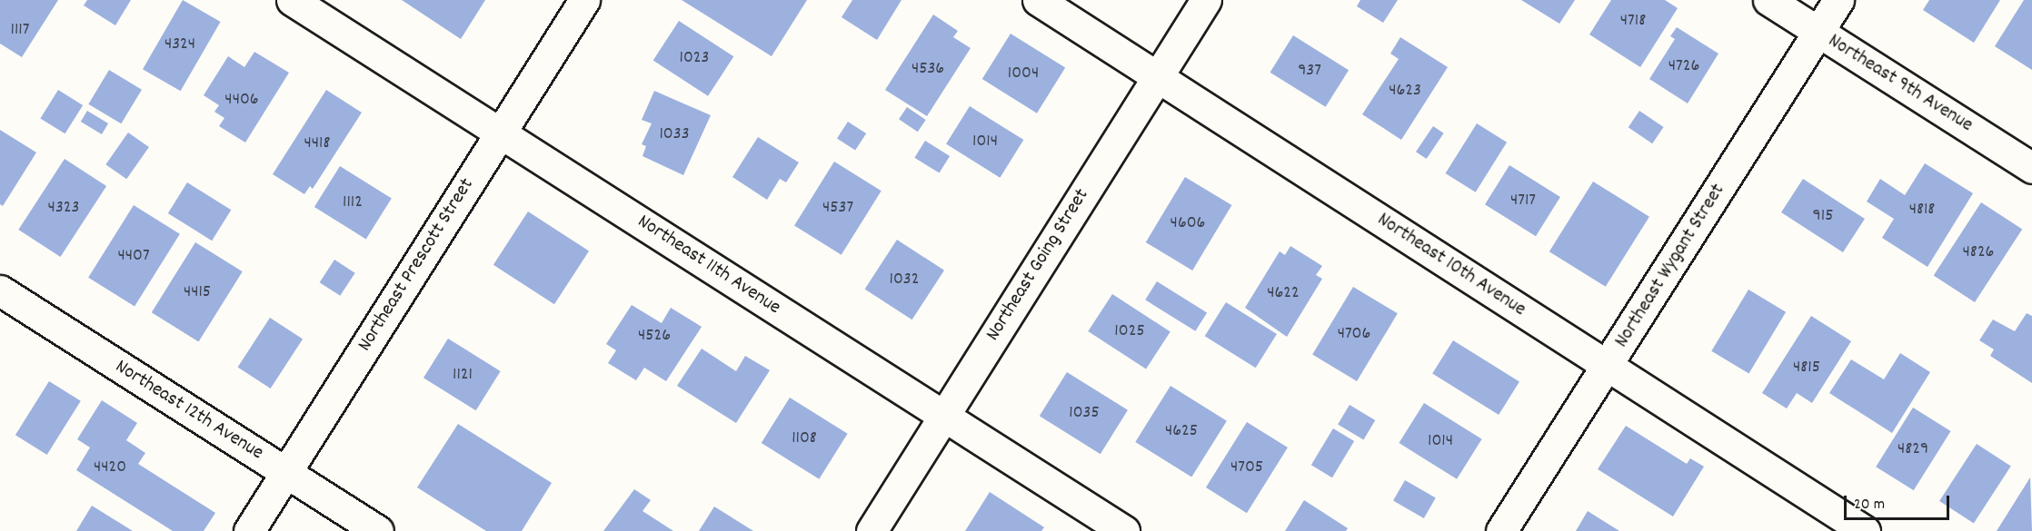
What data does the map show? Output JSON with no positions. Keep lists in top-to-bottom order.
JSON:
{
  "streets": {
    "street": [
      "Northeast 9th Avenue",
      "Northeast Prescott Street",
      "Northeast 11th Avenue",
      "Northeast Going Street",
      "Northeast 10th Avenue",
      "Northeast Wygant Street",
      "Northeast 12th Avenue"
    ]
  },
  "crossings": [
    ["Northeast 9th Avenue", "Northeast Wygant Street"],
    ["Northeast Prescott Street", "Northeast 11th Avenue"],
    ["Northeast Prescott Street", "Northeast 12th Avenue"],
    ["Northeast 11th Avenue", "Northeast Going Street"],
    ["Northeast Going Street", "Northeast 10th Avenue"],
    ["Northeast 10th Avenue", "Northeast Wygant Street"]
  ],
  "house_numbers": [
    "4718",
    "1117",
    "4324",
    "1023",
    "4726",
    "4536",
    "937",
    "1004",
    "4623",
    "4406",
    "1033",
    "1014",
    "4418",
    "4717",
    "1112",
    "4323",
    "4537",
    "4818",
    "915",
    "4606",
    "4826",
    "4407",
    "1032",
    "4415",
    "4622",
    "1025",
    "4706",
    "4526",
    "4815",
    "1121",
    "1035",
    "4625",
    "1108",
    "1014",
    "4829",
    "4420",
    "4705"
  ],
  "scale_bar": "20 m"
}
